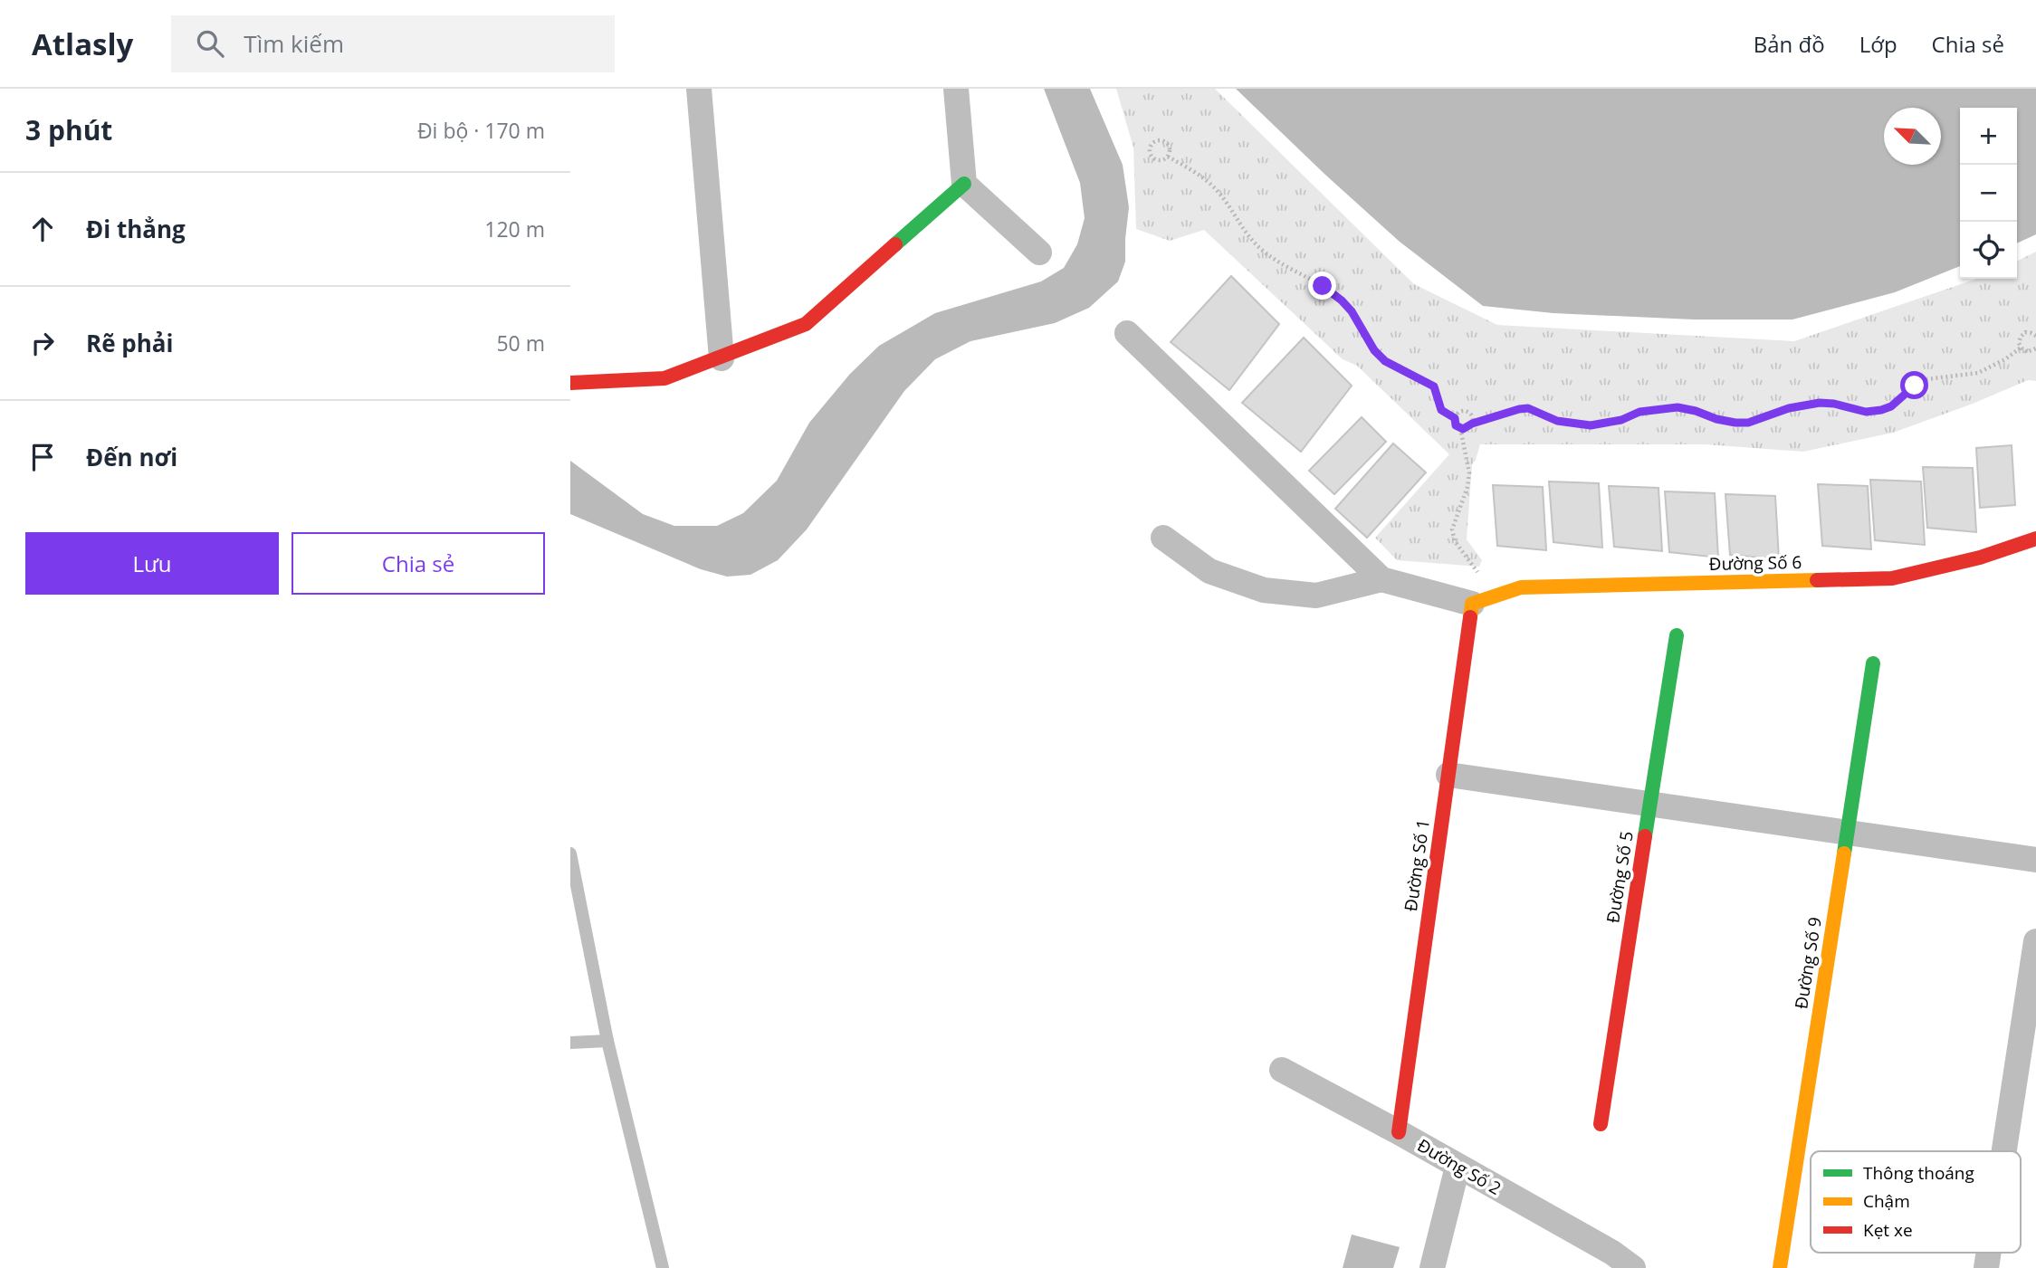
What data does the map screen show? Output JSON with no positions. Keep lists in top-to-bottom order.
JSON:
{
  "streets": {
    "street": [
      "Đường Số 6",
      "Đường Số 1",
      "Đường Số 5",
      "Đường Số 9",
      "Đường Số 2"
    ]
  },
  "crossings": [
    ["Đường Số 6", "Đường Số 1"],
    ["Đường Số 1", "Đường Số 2"]
  ],
  "legend": ["Thông thoáng", "Chậm", "Kẹt xe"],
  "north": "top left",
  "page": {
    "header": "Atlasly",
    "search": "Tìm kiếm",
    "nav": ["Bản đồ", "Lớp", "Chia sẻ"],
    "heading": ["3 phút", "Đi bộ · 170 m"],
    "map_buttons": ["+", "−"],
    "list": [
      ["Đi thẳng", "120 m"],
      ["Rẽ phải", "50 m"],
      "Đến nơi"
    ],
    "buttons": ["Lưu", "Chia sẻ"]
  }
}
